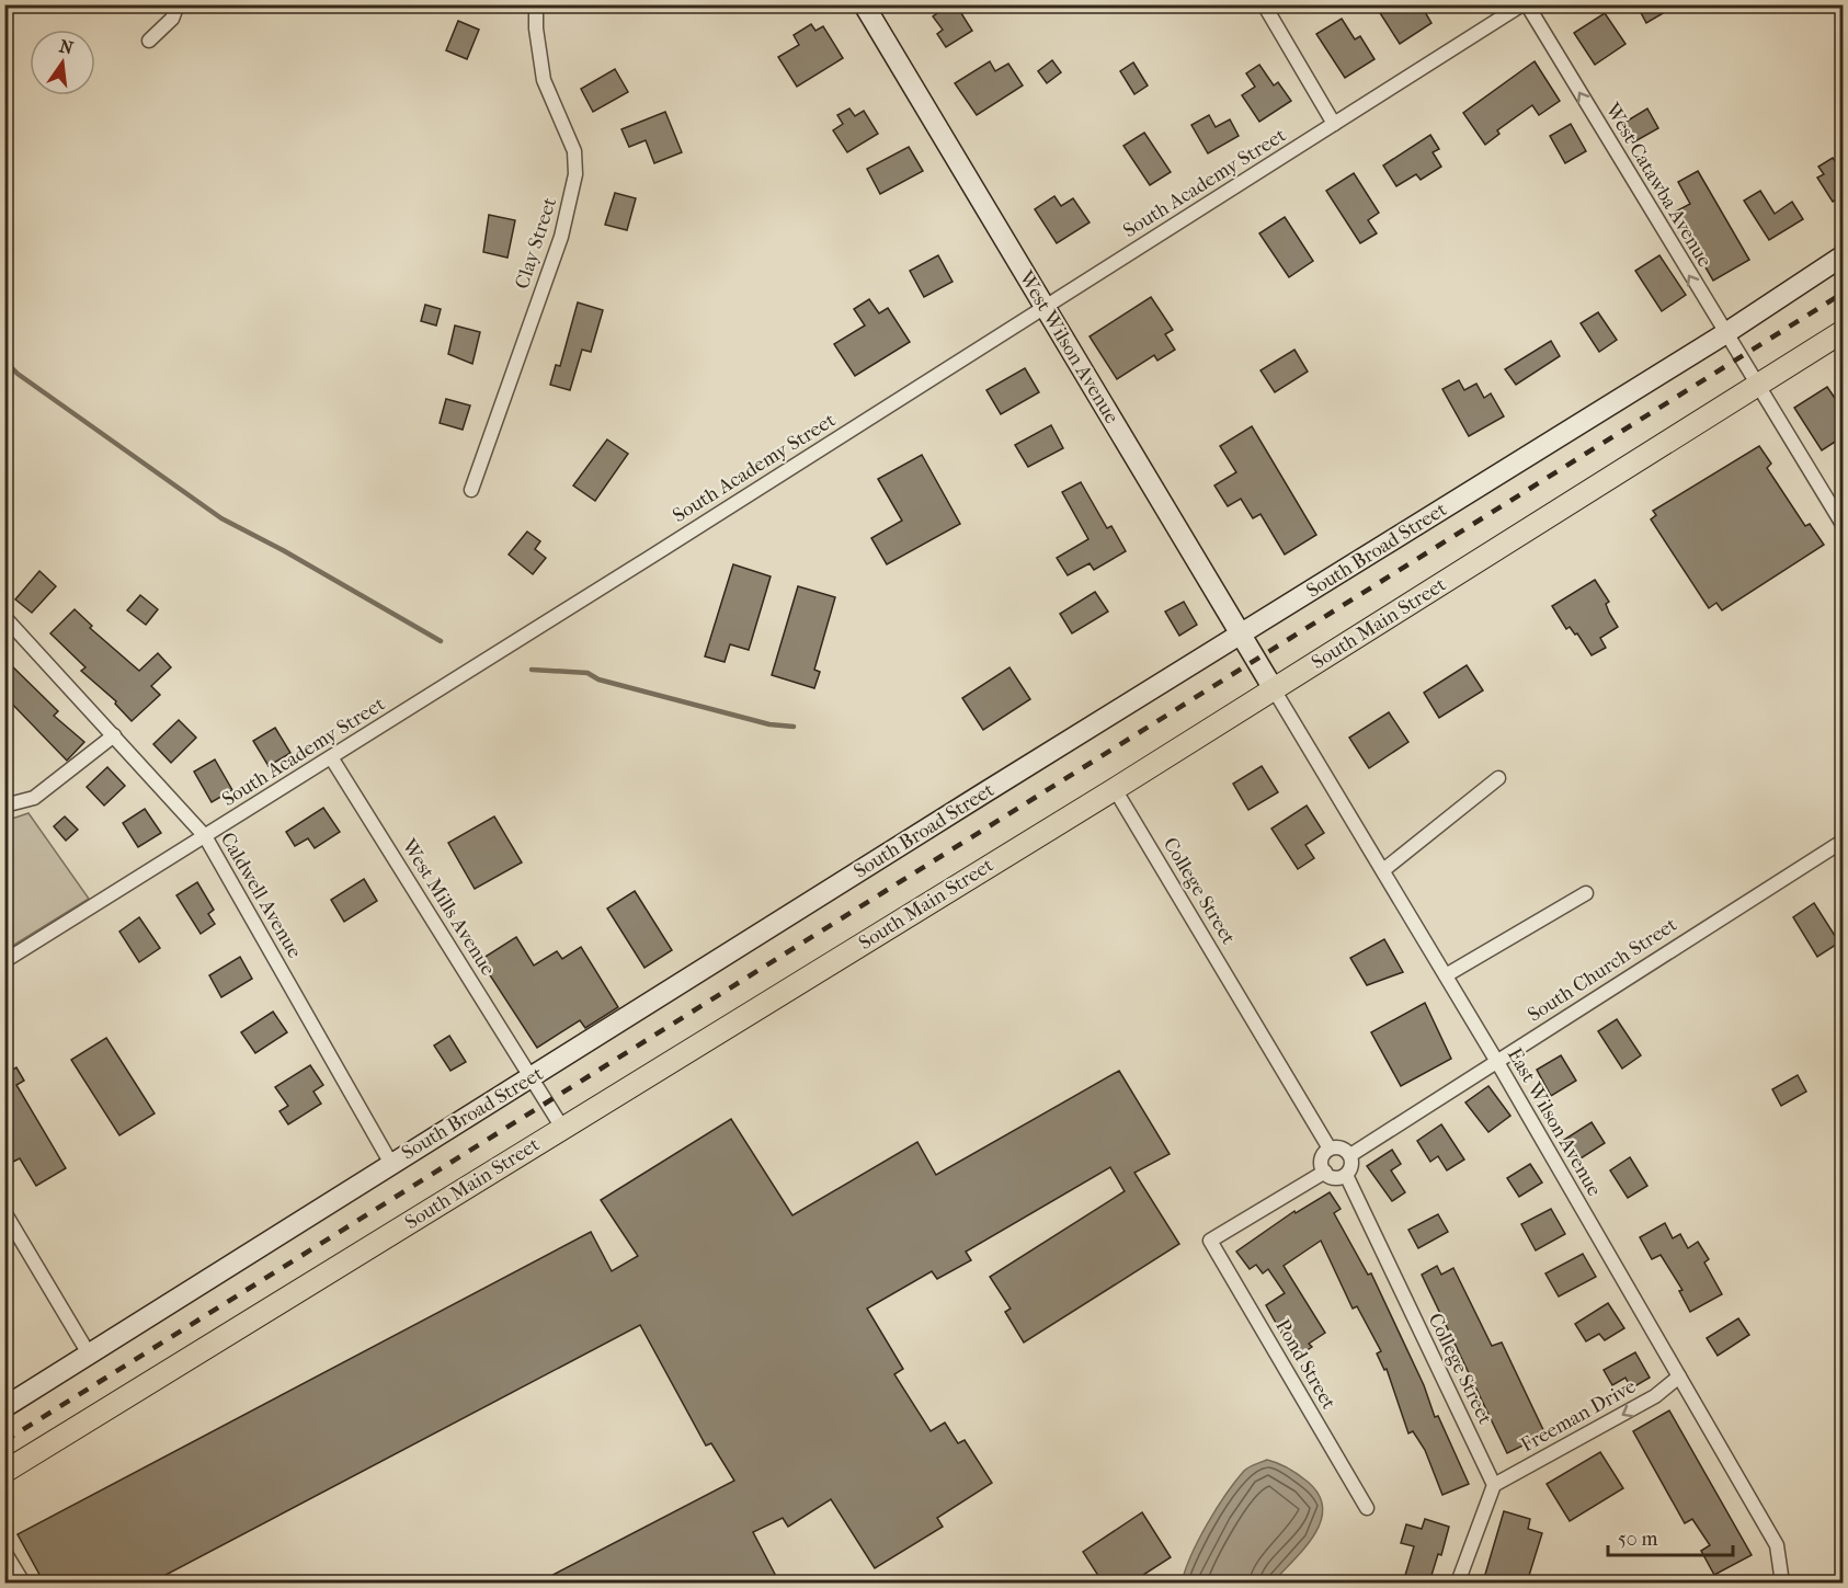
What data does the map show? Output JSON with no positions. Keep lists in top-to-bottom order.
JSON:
{
  "streets": {
    "main road": ["South Main Street"],
    "street": [
      "South Academy Street",
      "West Catawba Avenue",
      "Clay Street",
      "West Wilson Avenue",
      "South Broad Street",
      "College Street",
      "Caldwell Avenue",
      "West Mills Avenue",
      "South Church Street",
      "East Wilson Avenue",
      "Pond Street",
      "Freeman Drive"
    ]
  },
  "crossings": [
    ["South Academy Street", "West Catawba Avenue"],
    ["South Academy Street", "West Wilson Avenue"],
    ["South Academy Street", "Caldwell Avenue"],
    ["South Academy Street", "West Mills Avenue"],
    ["West Catawba Avenue", "South Broad Street"],
    ["West Catawba Avenue", "South Main Street"],
    ["West Wilson Avenue", "South Broad Street"],
    ["West Wilson Avenue", "South Main Street"],
    ["West Wilson Avenue", "East Wilson Avenue"],
    ["South Broad Street", "Caldwell Avenue"],
    ["South Broad Street", "West Mills Avenue"],
    ["South Main Street", "College Street"],
    ["South Main Street", "West Mills Avenue"],
    ["South Main Street", "East Wilson Avenue"],
    ["College Street", "South Church Street"],
    ["College Street", "Pond Street"],
    ["College Street", "Freeman Drive"],
    ["South Church Street", "East Wilson Avenue"],
    ["South Church Street", "Pond Street"],
    ["East Wilson Avenue", "Freeman Drive"]
  ],
  "one_way": ["West Catawba Avenue", "Freeman Drive"],
  "scale_bar": "50 m",
  "north": "top"
}
